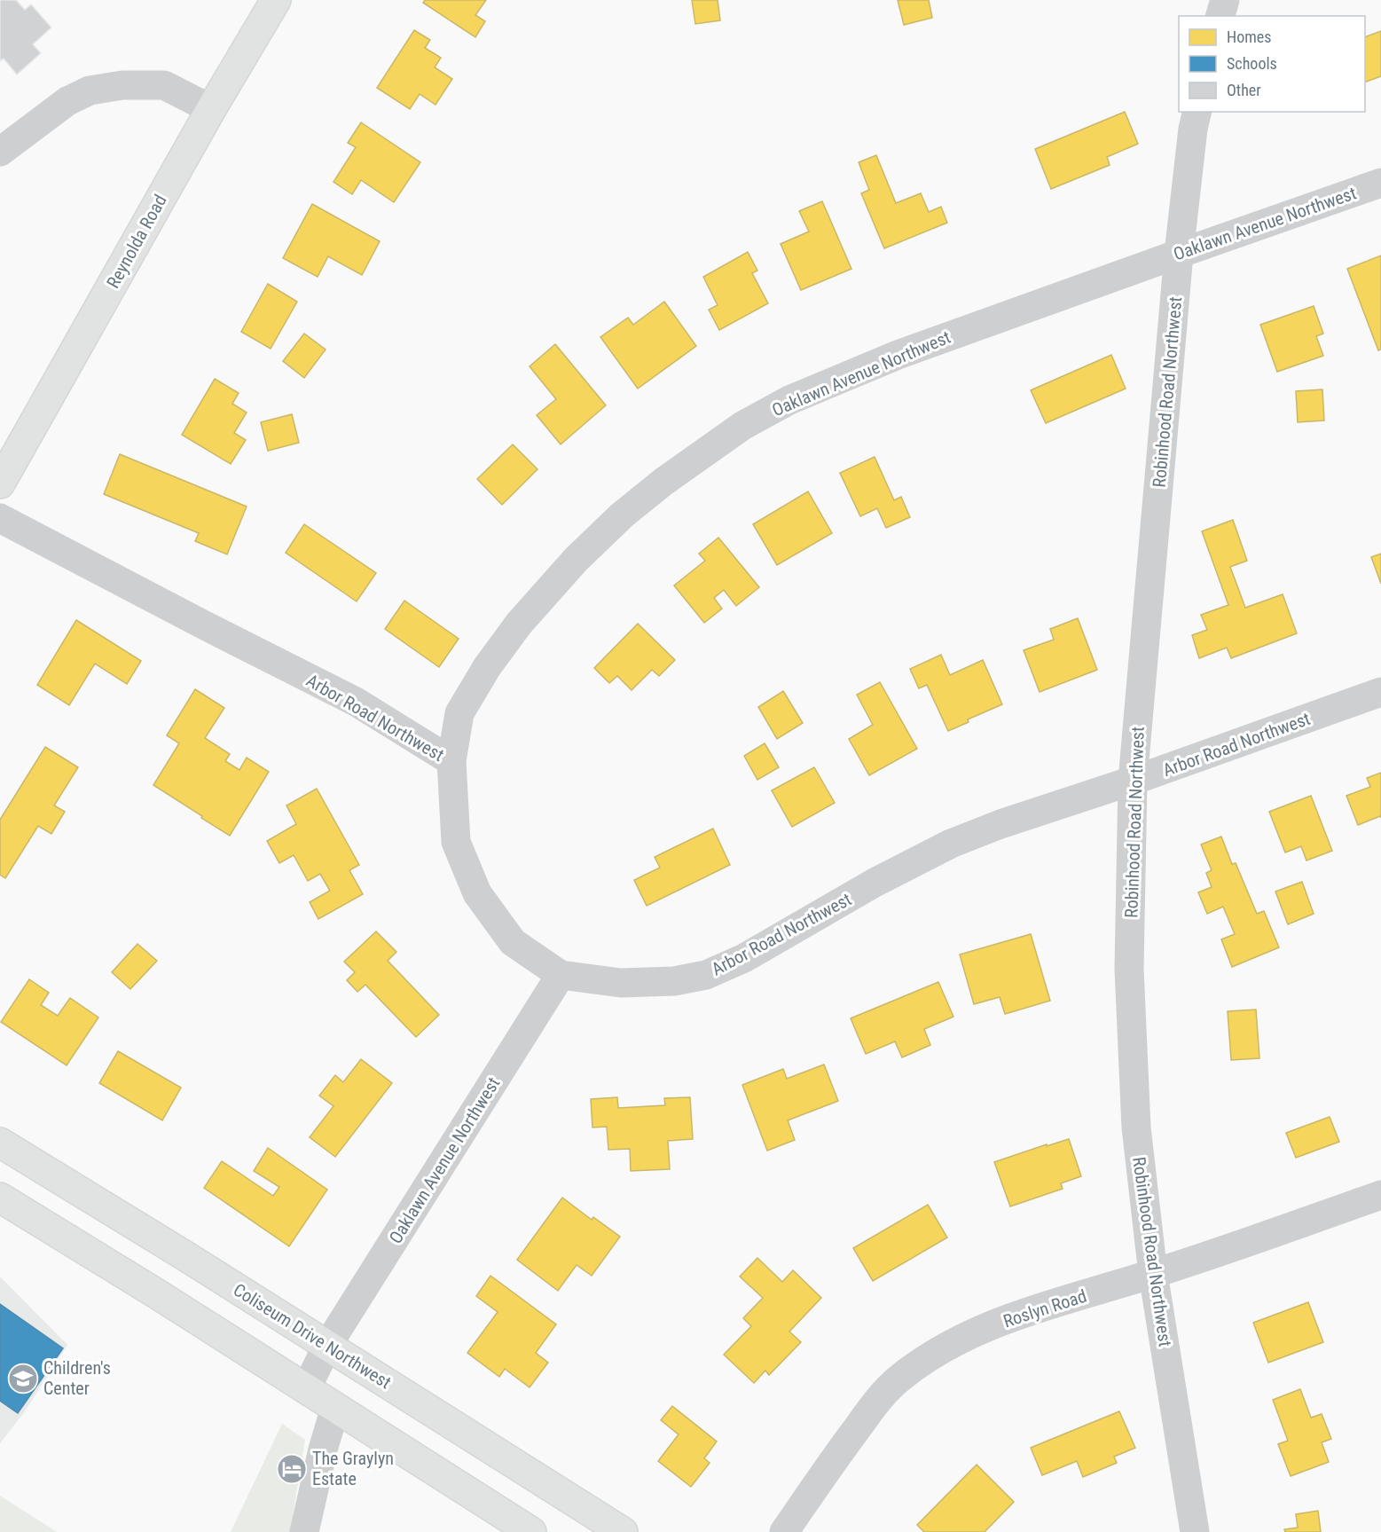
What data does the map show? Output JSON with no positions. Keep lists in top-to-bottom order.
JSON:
{
  "streets": {
    "main road": ["Reynolda Road", "Coliseum Drive Northwest"],
    "street": [
      "Oaklawn Avenue Northwest",
      "Robinhood Road Northwest",
      "Arbor Road Northwest",
      "Roslyn Road"
    ]
  },
  "crossings": [
    ["Oaklawn Avenue Northwest", "Robinhood Road Northwest"],
    ["Oaklawn Avenue Northwest", "Arbor Road Northwest"],
    ["Oaklawn Avenue Northwest", "Coliseum Drive Northwest"],
    ["Robinhood Road Northwest", "Arbor Road Northwest"],
    ["Robinhood Road Northwest", "Roslyn Road"]
  ],
  "places": {
    "school or university": ["Children's Center"],
    "hotel": ["The Graylyn Estate"]
  },
  "legend": ["Homes", "Schools", "Other"]
}
